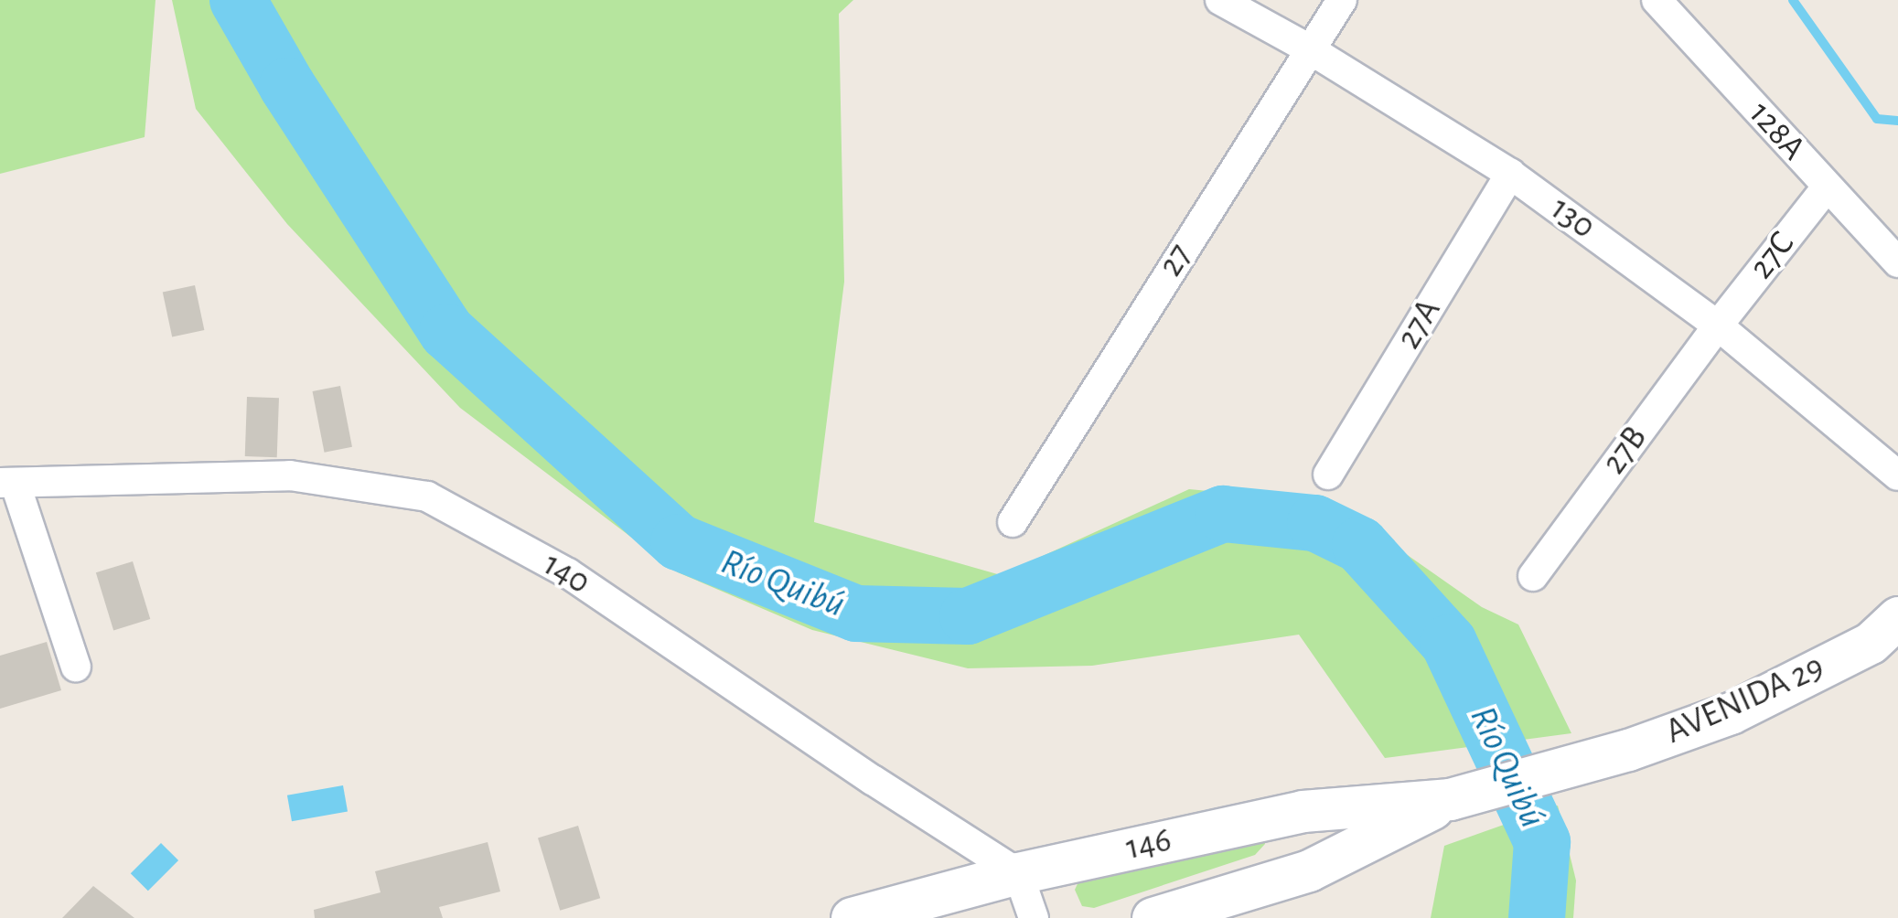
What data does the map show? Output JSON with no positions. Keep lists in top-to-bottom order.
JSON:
{
  "streets": {
    "street": [
      "128A",
      "130",
      "27C",
      "27",
      "27A",
      "27B",
      "140",
      "AVENIDA 29",
      "146"
    ]
  },
  "crossings": [
    ["128A", "27C"],
    ["130", "27C"],
    ["130", "27"],
    ["130", "27A"],
    ["130", "27B"],
    ["27C", "27B"],
    ["140", "146"],
    ["AVENIDA 29", "146"]
  ],
  "water": ["Río Quibú"]
}
